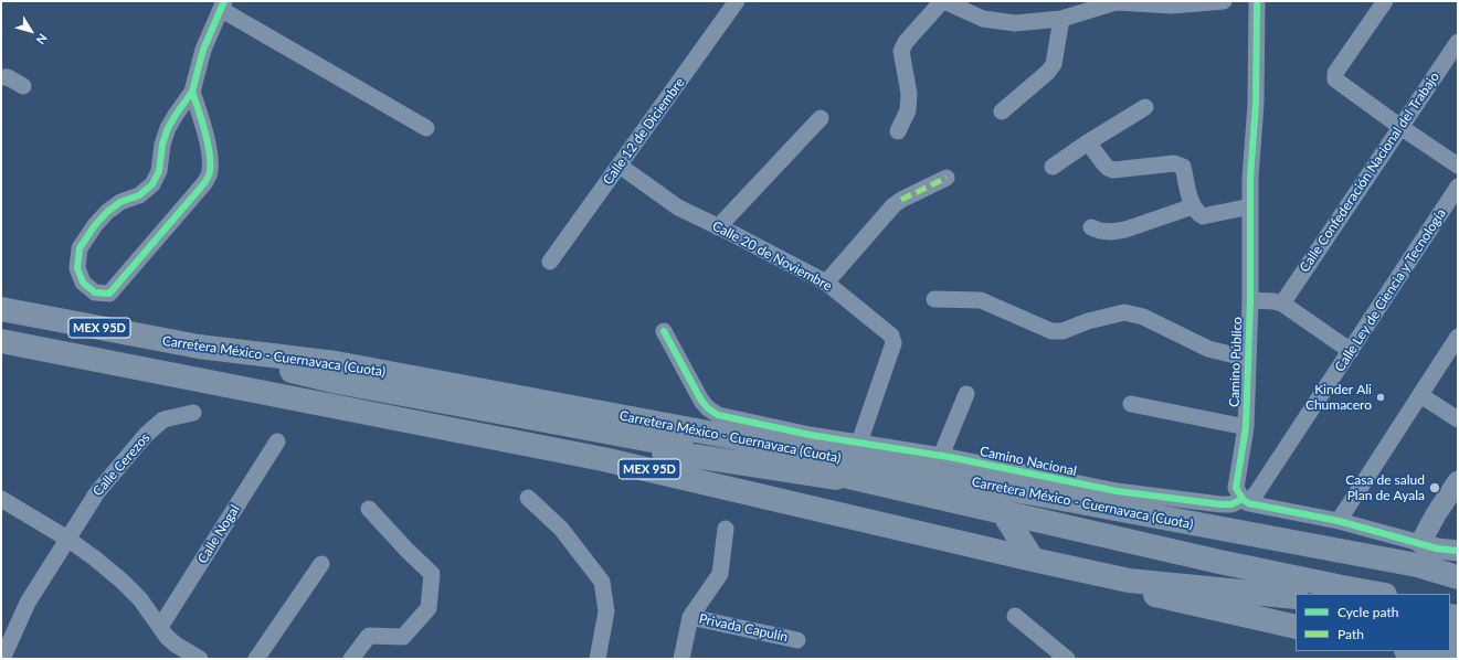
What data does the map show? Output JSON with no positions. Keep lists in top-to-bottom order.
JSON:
{
  "streets": {
    "highway": ["MEX 95D", "Carretera México - Cuernavaca (Cuota)"],
    "street": [
      "Calle 12 de Diciembre",
      "Calle Confederación Nacional del Trabajo",
      "Calle 20 de Noviembre",
      "Calle Ley de Ciencia y Tecnología",
      "Camino Público",
      "Camino Nacional",
      "Calle Cerezos",
      "Calle Nogal",
      "Privada Capulín"
    ]
  },
  "crossings": [
    ["Calle 12 de Diciembre", "Calle 20 de Noviembre"],
    ["Calle 20 de Noviembre", "Camino Nacional"],
    ["Calle Ley de Ciencia y Tecnología", "Camino Público"],
    ["Calle Ley de Ciencia y Tecnología", "Camino Nacional"],
    ["Camino Público", "Camino Nacional"]
  ],
  "places": ["Kinder Ali Chumacero", "Casa de salud Plan de Ayala"],
  "legend": ["Cycle path", "Path"],
  "north": "bottom right"
}
